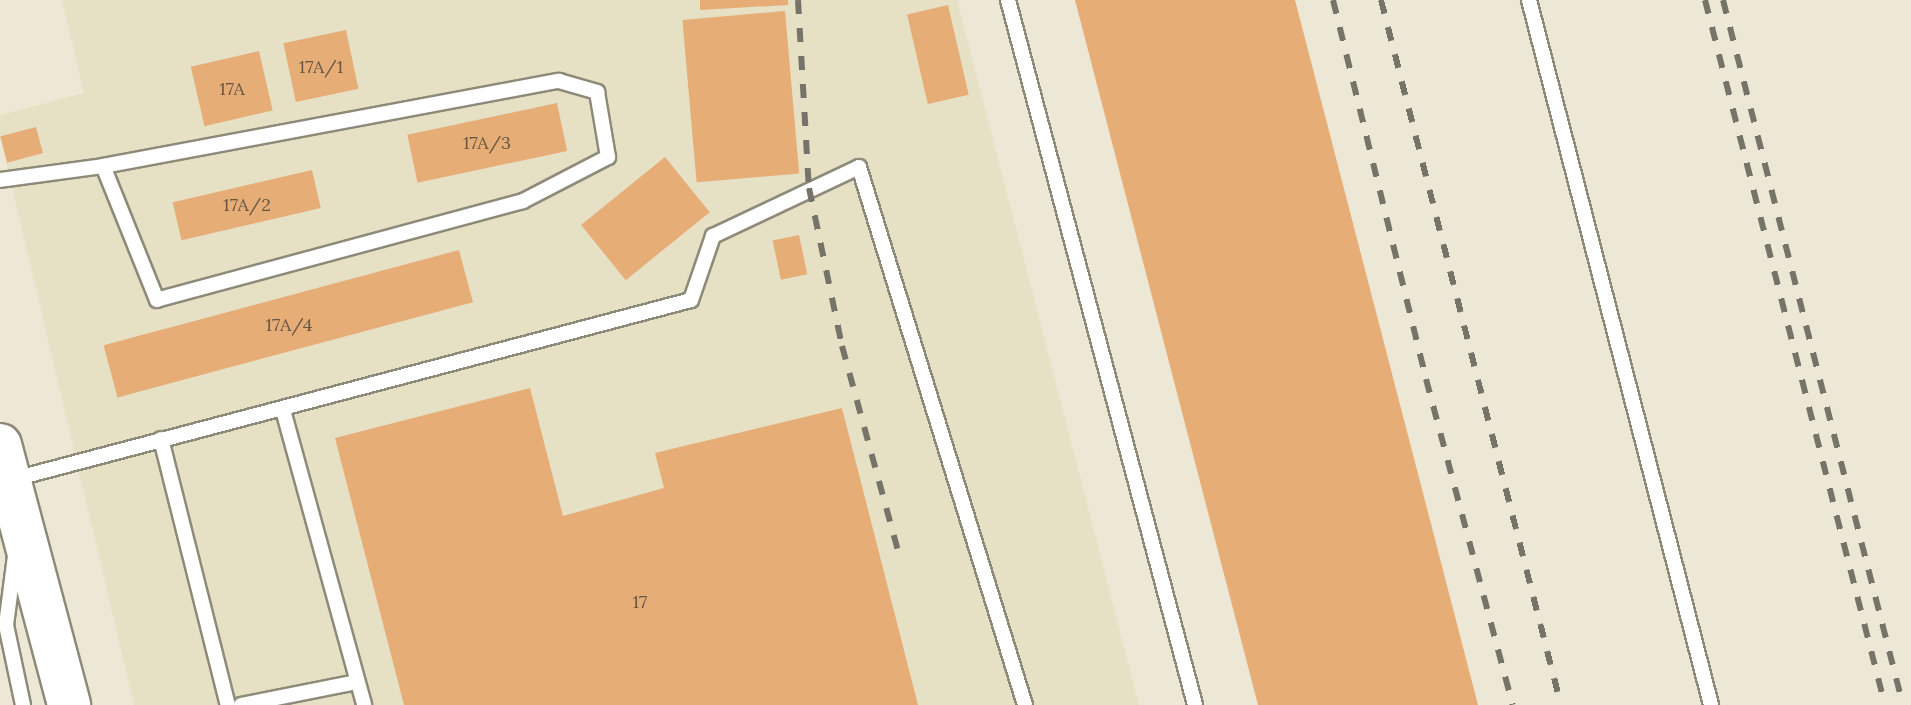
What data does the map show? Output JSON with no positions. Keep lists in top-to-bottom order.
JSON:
{
  "house_numbers": [
    "17А/1",
    "17А",
    "17А/3",
    "17А/2",
    "17А/4",
    "17"
  ]
}
